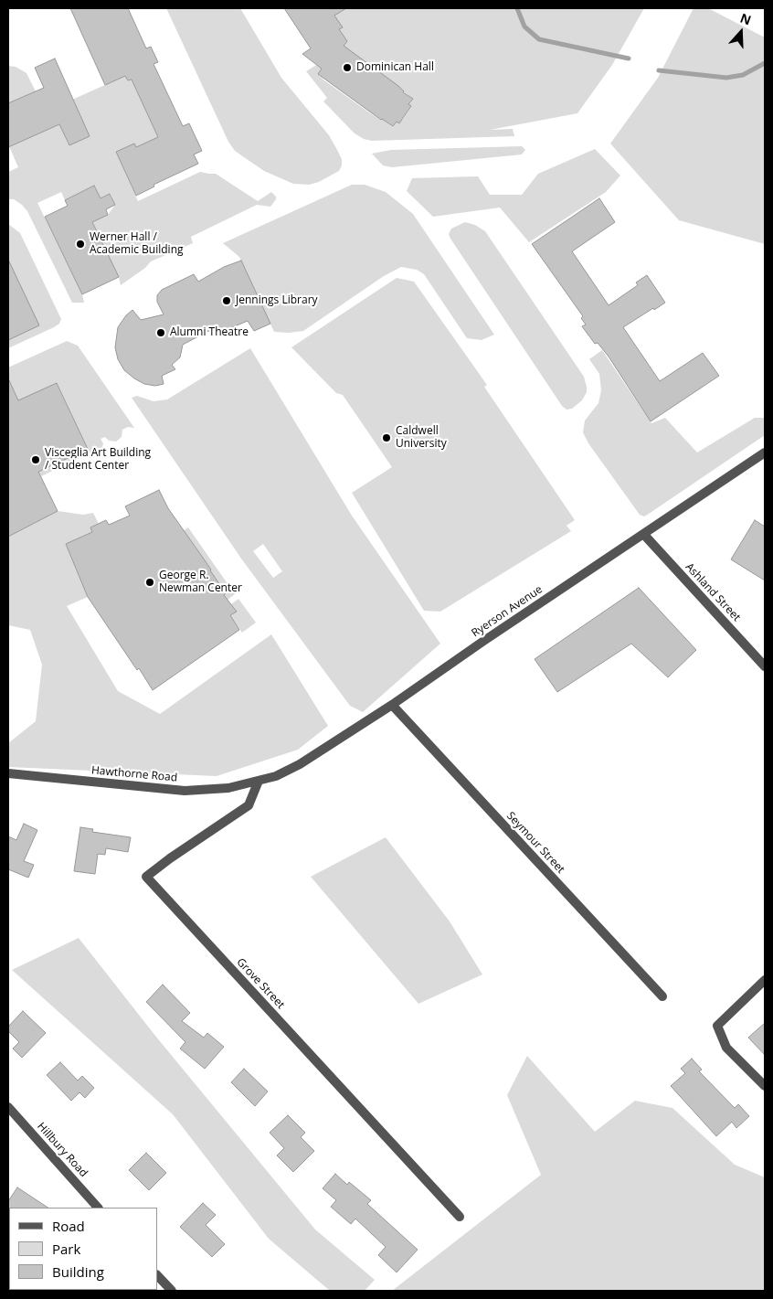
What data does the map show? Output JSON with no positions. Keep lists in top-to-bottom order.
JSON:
{
  "streets": {
    "street": [
      "Ashland Street",
      "Ryerson Avenue",
      "Hawthorne Road",
      "Seymour Street",
      "Grove Street",
      "Hillbury Road"
    ]
  },
  "crossings": [
    ["Ashland Street", "Ryerson Avenue"],
    ["Ryerson Avenue", "Hawthorne Road"],
    ["Ryerson Avenue", "Seymour Street"],
    ["Ryerson Avenue", "Grove Street"],
    ["Hawthorne Road", "Grove Street"]
  ],
  "places": [
    "Dominican Hall",
    "Werner Hall / Academic Building",
    "Jennings Library",
    "Alumni Theatre",
    "Caldwell University",
    "Visceglia Art Building / Student Center",
    "George R. Newman Center"
  ],
  "legend": ["Road", "Park", "Building"],
  "north": "top"
}
